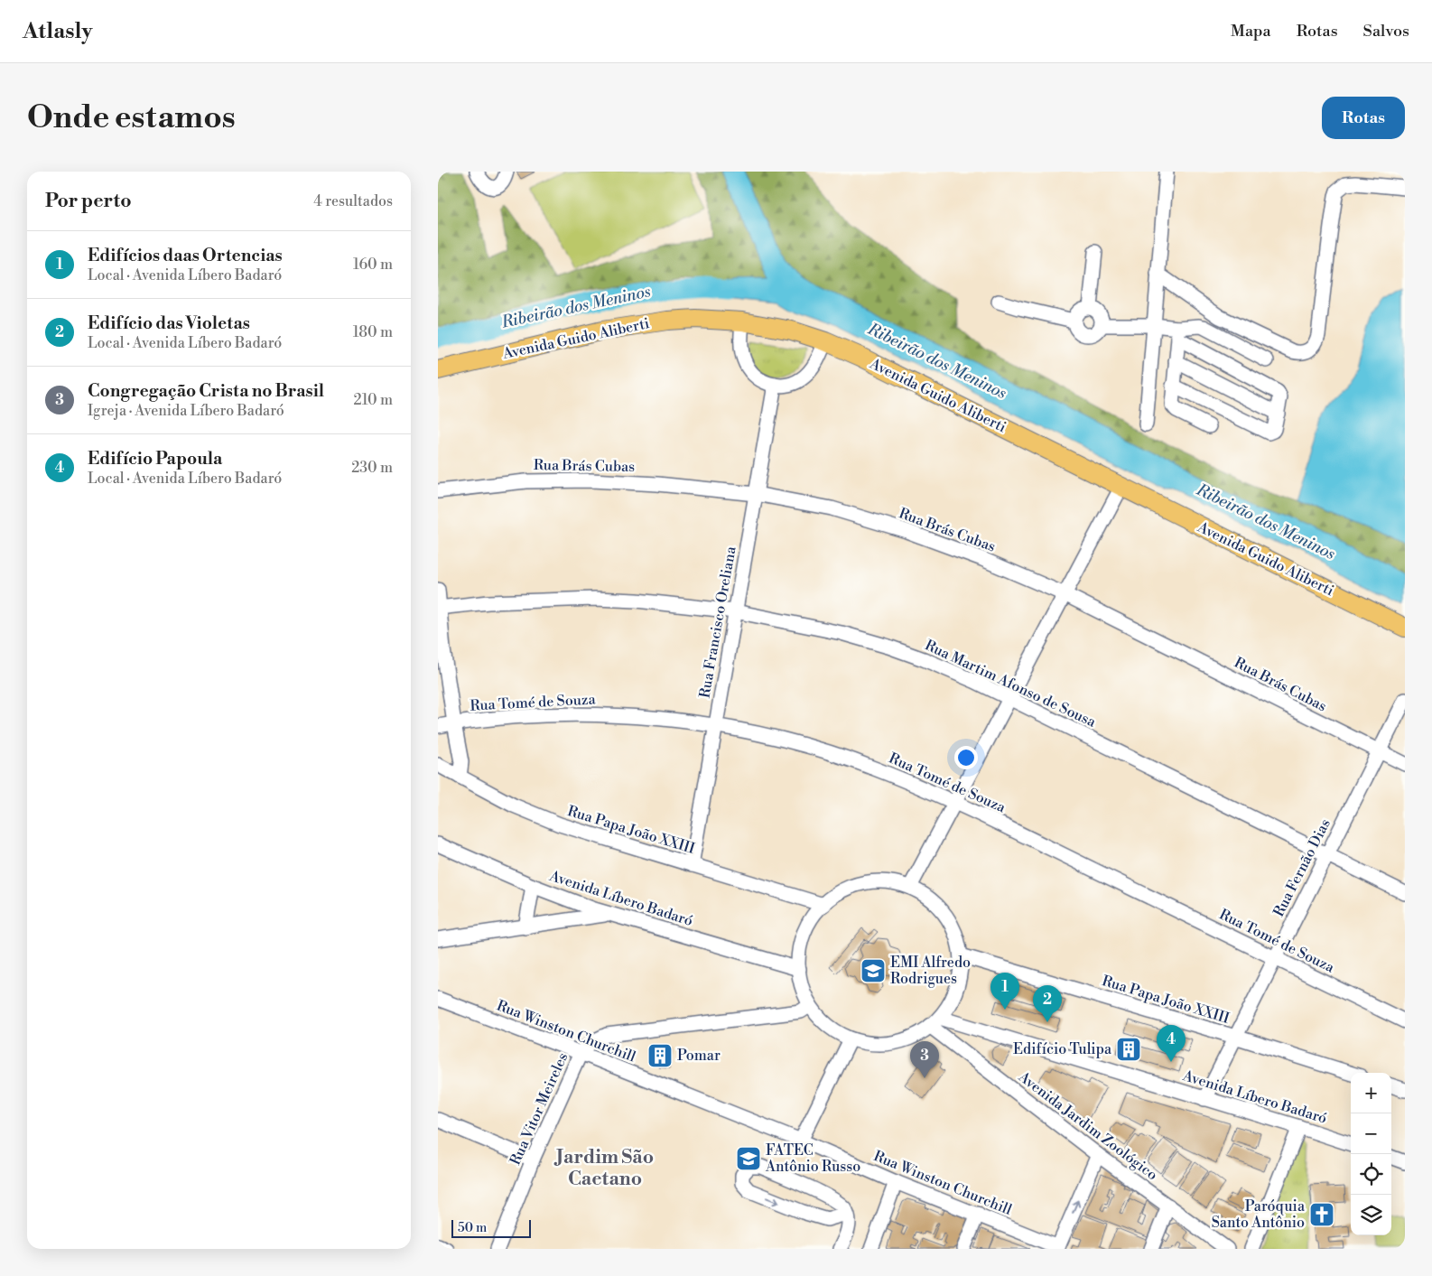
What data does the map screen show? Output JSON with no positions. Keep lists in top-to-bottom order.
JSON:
{
  "streets": {
    "main road": ["Avenida Guido Aliberti"],
    "street": [
      "Rua Brás Cubas",
      "Rua Francisco Oreliana",
      "Rua Martim Afonso de Sousa",
      "Rua Tomé de Souza",
      "Rua Papa João XXIII",
      "Rua Fernão Dias",
      "Avenida Líbero Badaró",
      "Rua Winston Churchill",
      "Rua Vitor Meireles",
      "Avenida Jardim Zoológico"
    ]
  },
  "crossings": [
    ["Rua Brás Cubas", "Rua Francisco Oreliana"],
    ["Rua Brás Cubas", "Rua Fernão Dias"],
    ["Rua Francisco Oreliana", "Rua Martim Afonso de Sousa"],
    ["Rua Francisco Oreliana", "Rua Tomé de Souza"],
    ["Rua Francisco Oreliana", "Rua Papa João XXIII"],
    ["Rua Martim Afonso de Sousa", "Rua Fernão Dias"],
    ["Rua Tomé de Souza", "Rua Fernão Dias"],
    ["Rua Papa João XXIII", "Rua Fernão Dias"],
    ["Rua Fernão Dias", "Avenida Líbero Badaró"],
    ["Avenida Líbero Badaró", "Avenida Jardim Zoológico"],
    ["Rua Winston Churchill", "Rua Vitor Meireles"]
  ],
  "districts": ["Jardim São Caetano"],
  "water": ["Ribeirão dos Meninos"],
  "places": {
    "school or university": ["EMI Alfredo Rodrigues", "FATEC Antônio Russo"],
    "building": ["Edifício Tulipa", "Pomar"],
    "church": ["Paróquia Santo Antônio"]
  },
  "scale_bar": "50 m",
  "page": {
    "header": "Atlasly",
    "nav": ["Mapa", "Rotas", "Salvos"],
    "buttons": "Rotas",
    "title": "Onde estamos",
    "heading": ["Por perto", "4 resultados"],
    "list": [
      {
        "mark": "1",
        "name": "Edifícios daas Ortencias",
        "note": "Local · Avenida Líbero Badaró",
        "value": "160 m"
      },
      {
        "mark": "2",
        "name": "Edifício das Violetas",
        "note": "Local · Avenida Líbero Badaró",
        "value": "180 m"
      },
      {
        "mark": "3",
        "name": "Congregação Crista no Brasil",
        "note": "Igreja · Avenida Líbero Badaró",
        "value": "210 m"
      },
      {
        "mark": "4",
        "name": "Edifício Papoula",
        "note": "Local · Avenida Líbero Badaró",
        "value": "230 m"
      }
    ],
    "pins": [
      "1",
      "2",
      "4",
      "3"
    ],
    "map_buttons": ["+", "−"],
    "scale": "50 m"
  }
}
